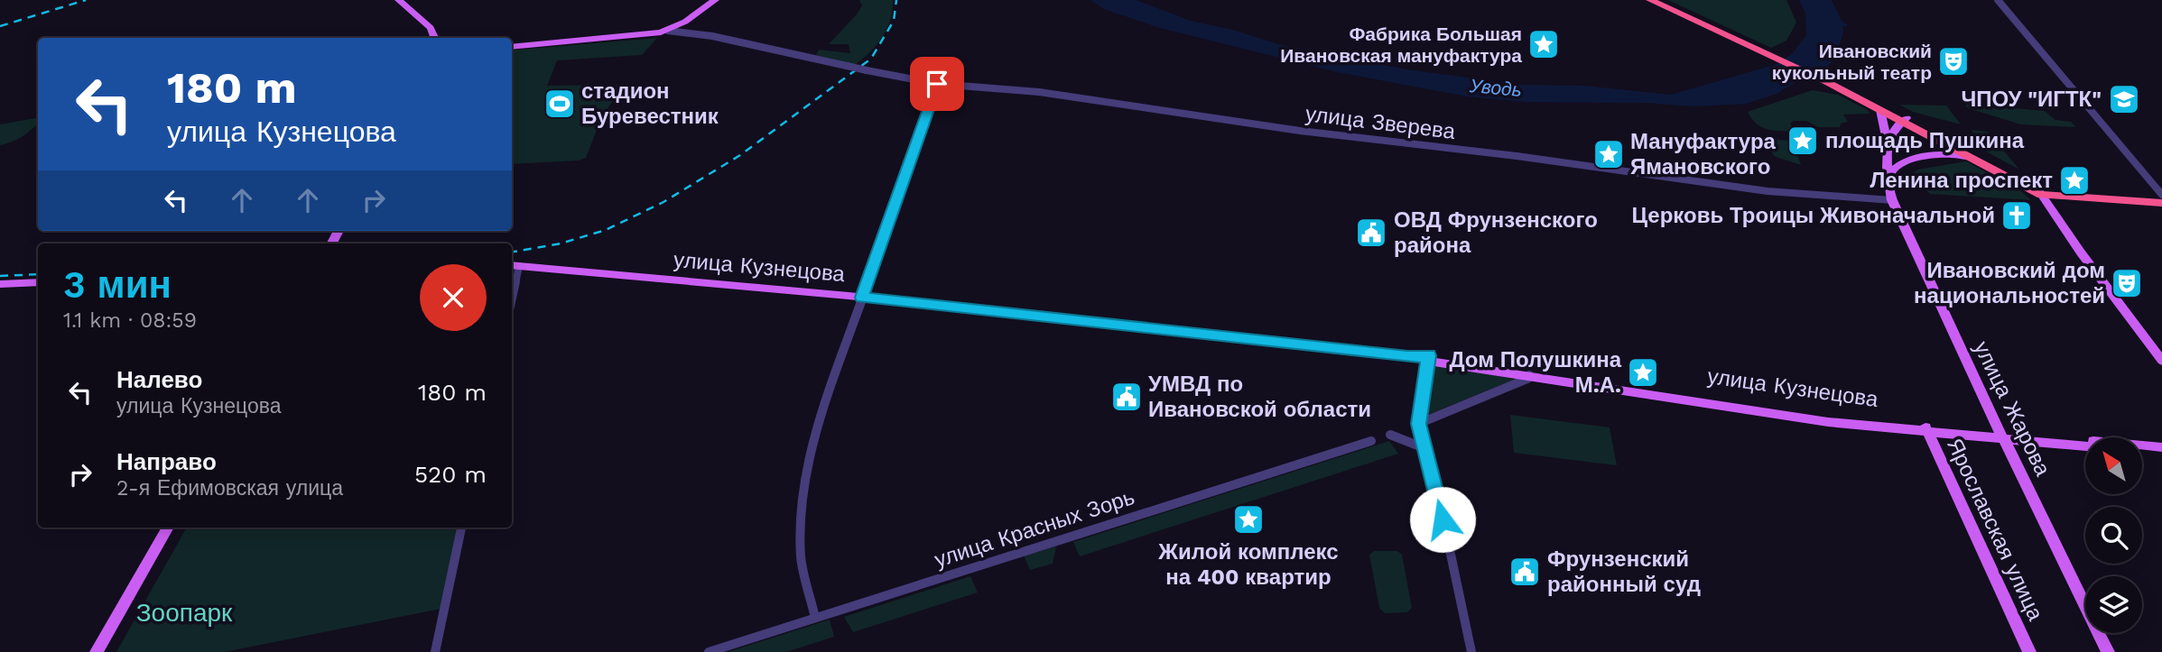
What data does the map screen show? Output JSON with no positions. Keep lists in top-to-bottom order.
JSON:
{
  "streets": {
    "main road": ["улица Кузнецова", "улица Жарова", "Ярославская улица"],
    "street": ["улица Зверева", "улица Красных Зорь"]
  },
  "crossings": [
    ["улица Зверева", "улица Жарова"],
    ["улица Кузнецова", "улица Жарова"],
    ["улица Кузнецова", "Ярославская улица"]
  ],
  "water": ["Уводь"],
  "parks": ["Зоопарк"],
  "places": {
    "place": [
      "Фабрика Большая Ивановская мануфактура",
      "площадь Пушкина",
      "Мануфактура Ямановского",
      "Ленина проспект",
      "Дом Полушкина М.А.",
      "Жилой комплекс на 400 квартир"
    ],
    "theatre": ["Ивановский кукольный театр", "Ивановский дом национальностей"],
    "school or university": ["ЧПОУ \"ИГТК\""],
    "sports": ["стадион Буревестник"],
    "church": ["Церковь Троицы Живоначальной"],
    "public building": ["ОВД Фрунзенского района", "УМВД по Ивановской области", "Фрунзенский районный суд"]
  },
  "north": "top left",
  "page": {
    "turn": ["180 m", "улица Кузнецова"],
    "heading": ["3 мин", "1.1 km · 08:59"],
    "list": [
      {
        "name": "Налево",
        "note": "улица Кузнецова",
        "value": "180 m"
      },
      {
        "name": "Направо",
        "note": "2-я Ефимовская улица",
        "value": "520 m"
      }
    ]
  }
}
